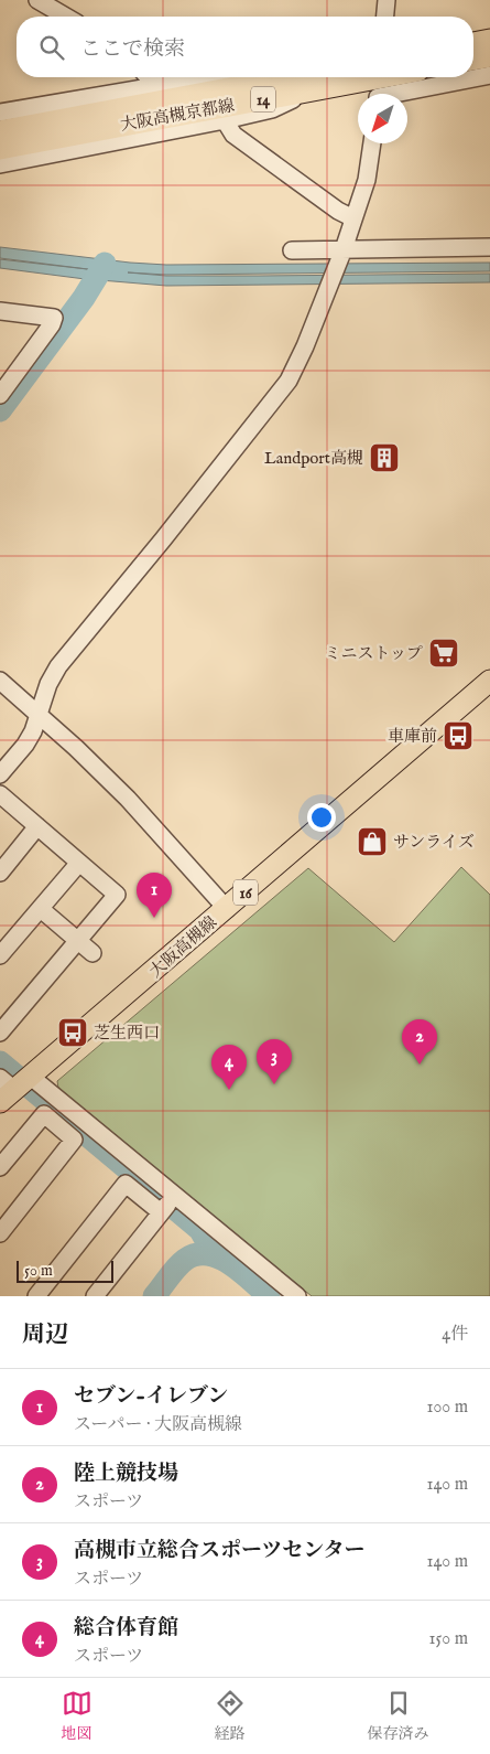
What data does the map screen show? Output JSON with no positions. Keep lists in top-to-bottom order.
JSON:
{
  "streets": {
    "main road": [
      "14",
      "大阪高槻京都線",
      "16",
      "大阪高槻線"
    ]
  },
  "places": {
    "building": ["Landport高槻"],
    "supermarket": ["ミニストップ"],
    "bus stop": ["車庫前", "芝生西口"],
    "shop": ["サンライズ"]
  },
  "scale_bar": "50 m",
  "north": "bottom left",
  "page": {
    "search": "ここで検索",
    "pins": [
      "1",
      "2",
      "3",
      "4"
    ],
    "scale": "50 m",
    "heading": ["周辺", "4件"],
    "list": [
      {
        "mark": "1",
        "name": "セブン-イレブン",
        "note": "スーパー · 大阪高槻線",
        "value": "100 m"
      },
      {
        "mark": "2",
        "name": "陸上競技場",
        "note": "スポーツ",
        "value": "140 m"
      },
      {
        "mark": "3",
        "name": "高槻市立総合スポーツセンター",
        "note": "スポーツ",
        "value": "140 m"
      },
      {
        "mark": "4",
        "name": "総合体育館",
        "note": "スポーツ",
        "value": "150 m"
      }
    ],
    "nav": ["地図", "経路", "保存済み"]
  }
}
